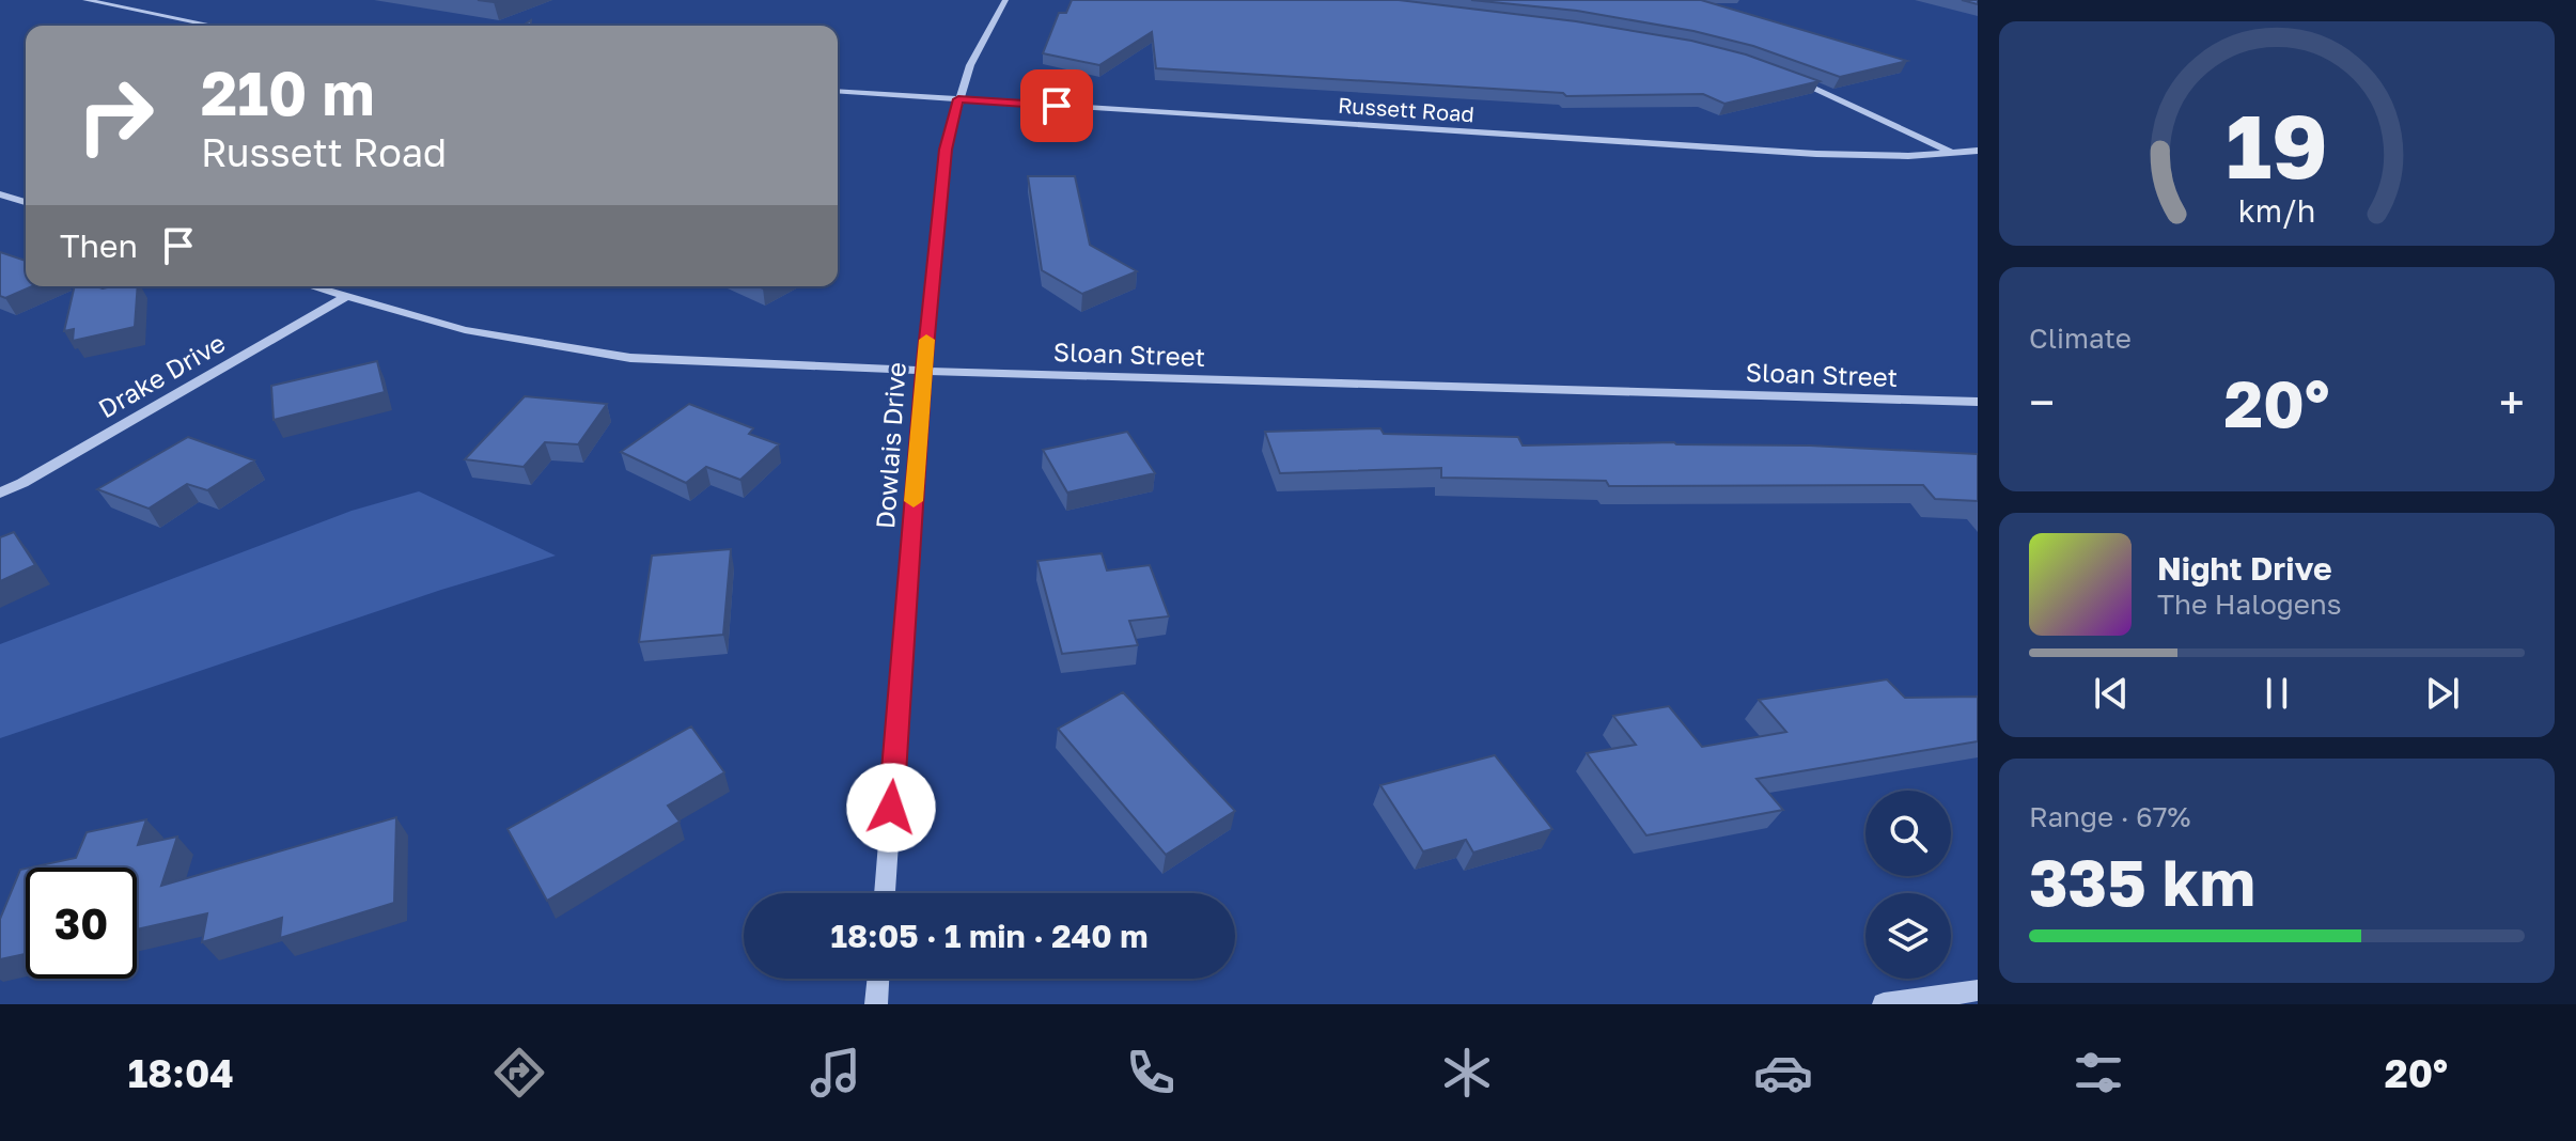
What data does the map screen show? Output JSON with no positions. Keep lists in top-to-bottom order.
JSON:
{
  "streets": {
    "street": [
      "Russett Road",
      "Sloan Street",
      "Drake Drive",
      "Dowlais Drive"
    ]
  },
  "crossings": [
    ["Russett Road", "Dowlais Drive"],
    ["Sloan Street", "Drake Drive"],
    ["Sloan Street", "Dowlais Drive"]
  ],
  "page": {
    "turn": ["210 m", "Russett Road"],
    "then": "Then",
    "tile": [
      "Climate",
      ["Range · 67%", "335 km"]
    ],
    "heat": ["−", "20°", "+"],
    "song": ["Night Drive", "The Halogens"],
    "limit": "30",
    "trip": "18:05 · 1 min · 240 m",
    "tabs": ["18:04", "20°"],
    "gauge": ["19", "km/h"]
  }
}
